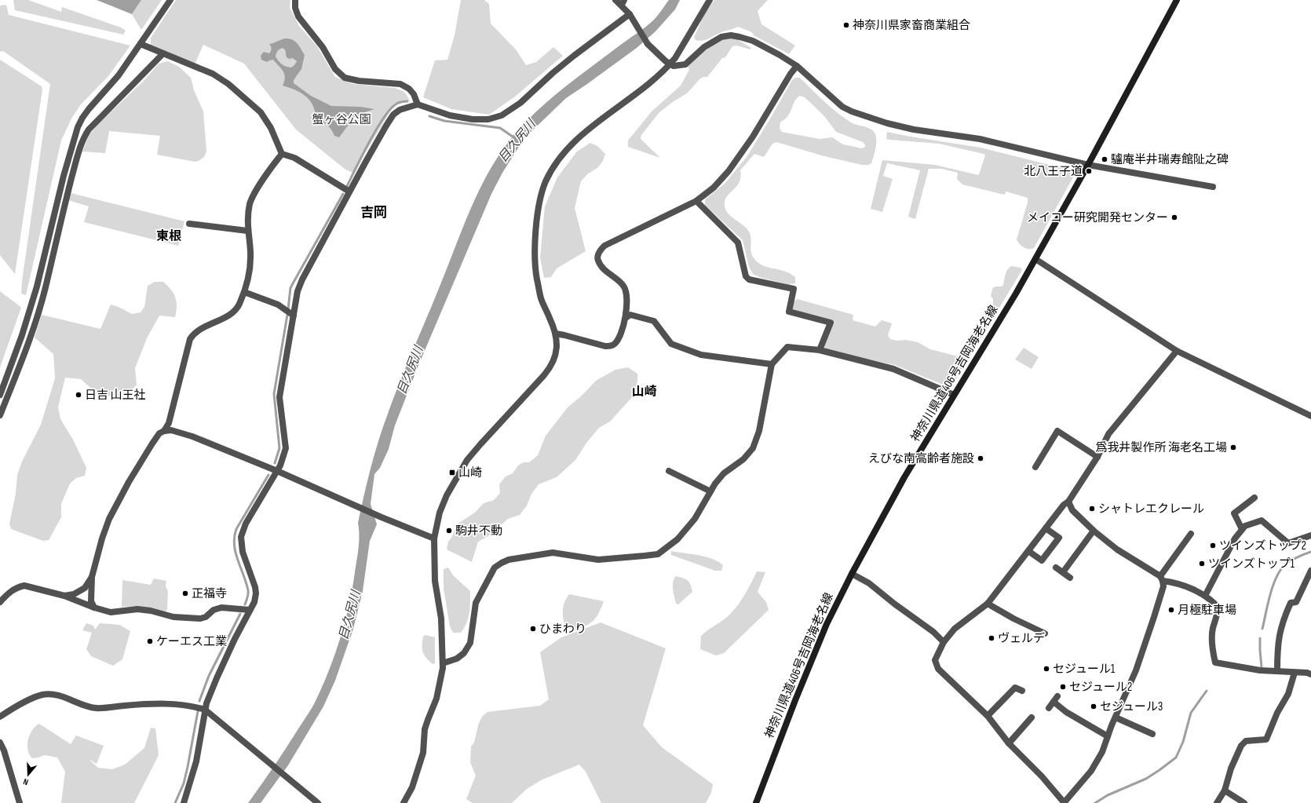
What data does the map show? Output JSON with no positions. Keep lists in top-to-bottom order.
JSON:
{
  "streets": {
    "main road": ["神奈川県道406号吉岡海老名線"]
  },
  "districts": ["吉岡", "東根", "山崎"],
  "water": ["目久尻川"],
  "parks": ["蟹ヶ谷公園"],
  "places": {
    "other": [
      "神奈川県家畜商業組合",
      "驢庵半井瑞寿館阯之碑",
      "北八王子道",
      "メイコー研究開発センター",
      "日吉 山王社",
      "爲我井製作所 海老名工場",
      "えびな南高齢者施設",
      "シャトレエクレール",
      "駒井不動",
      "ツインズトップ2",
      "ツインズトップ1",
      "正福寺",
      "月極駐車場",
      "ひまわり",
      "ヴェルデ",
      "ケーエス工業",
      "セジュール1",
      "セジュール2",
      "セジュール3"
    ],
    "transit": ["山崎"]
  },
  "north": "bottom"
}
